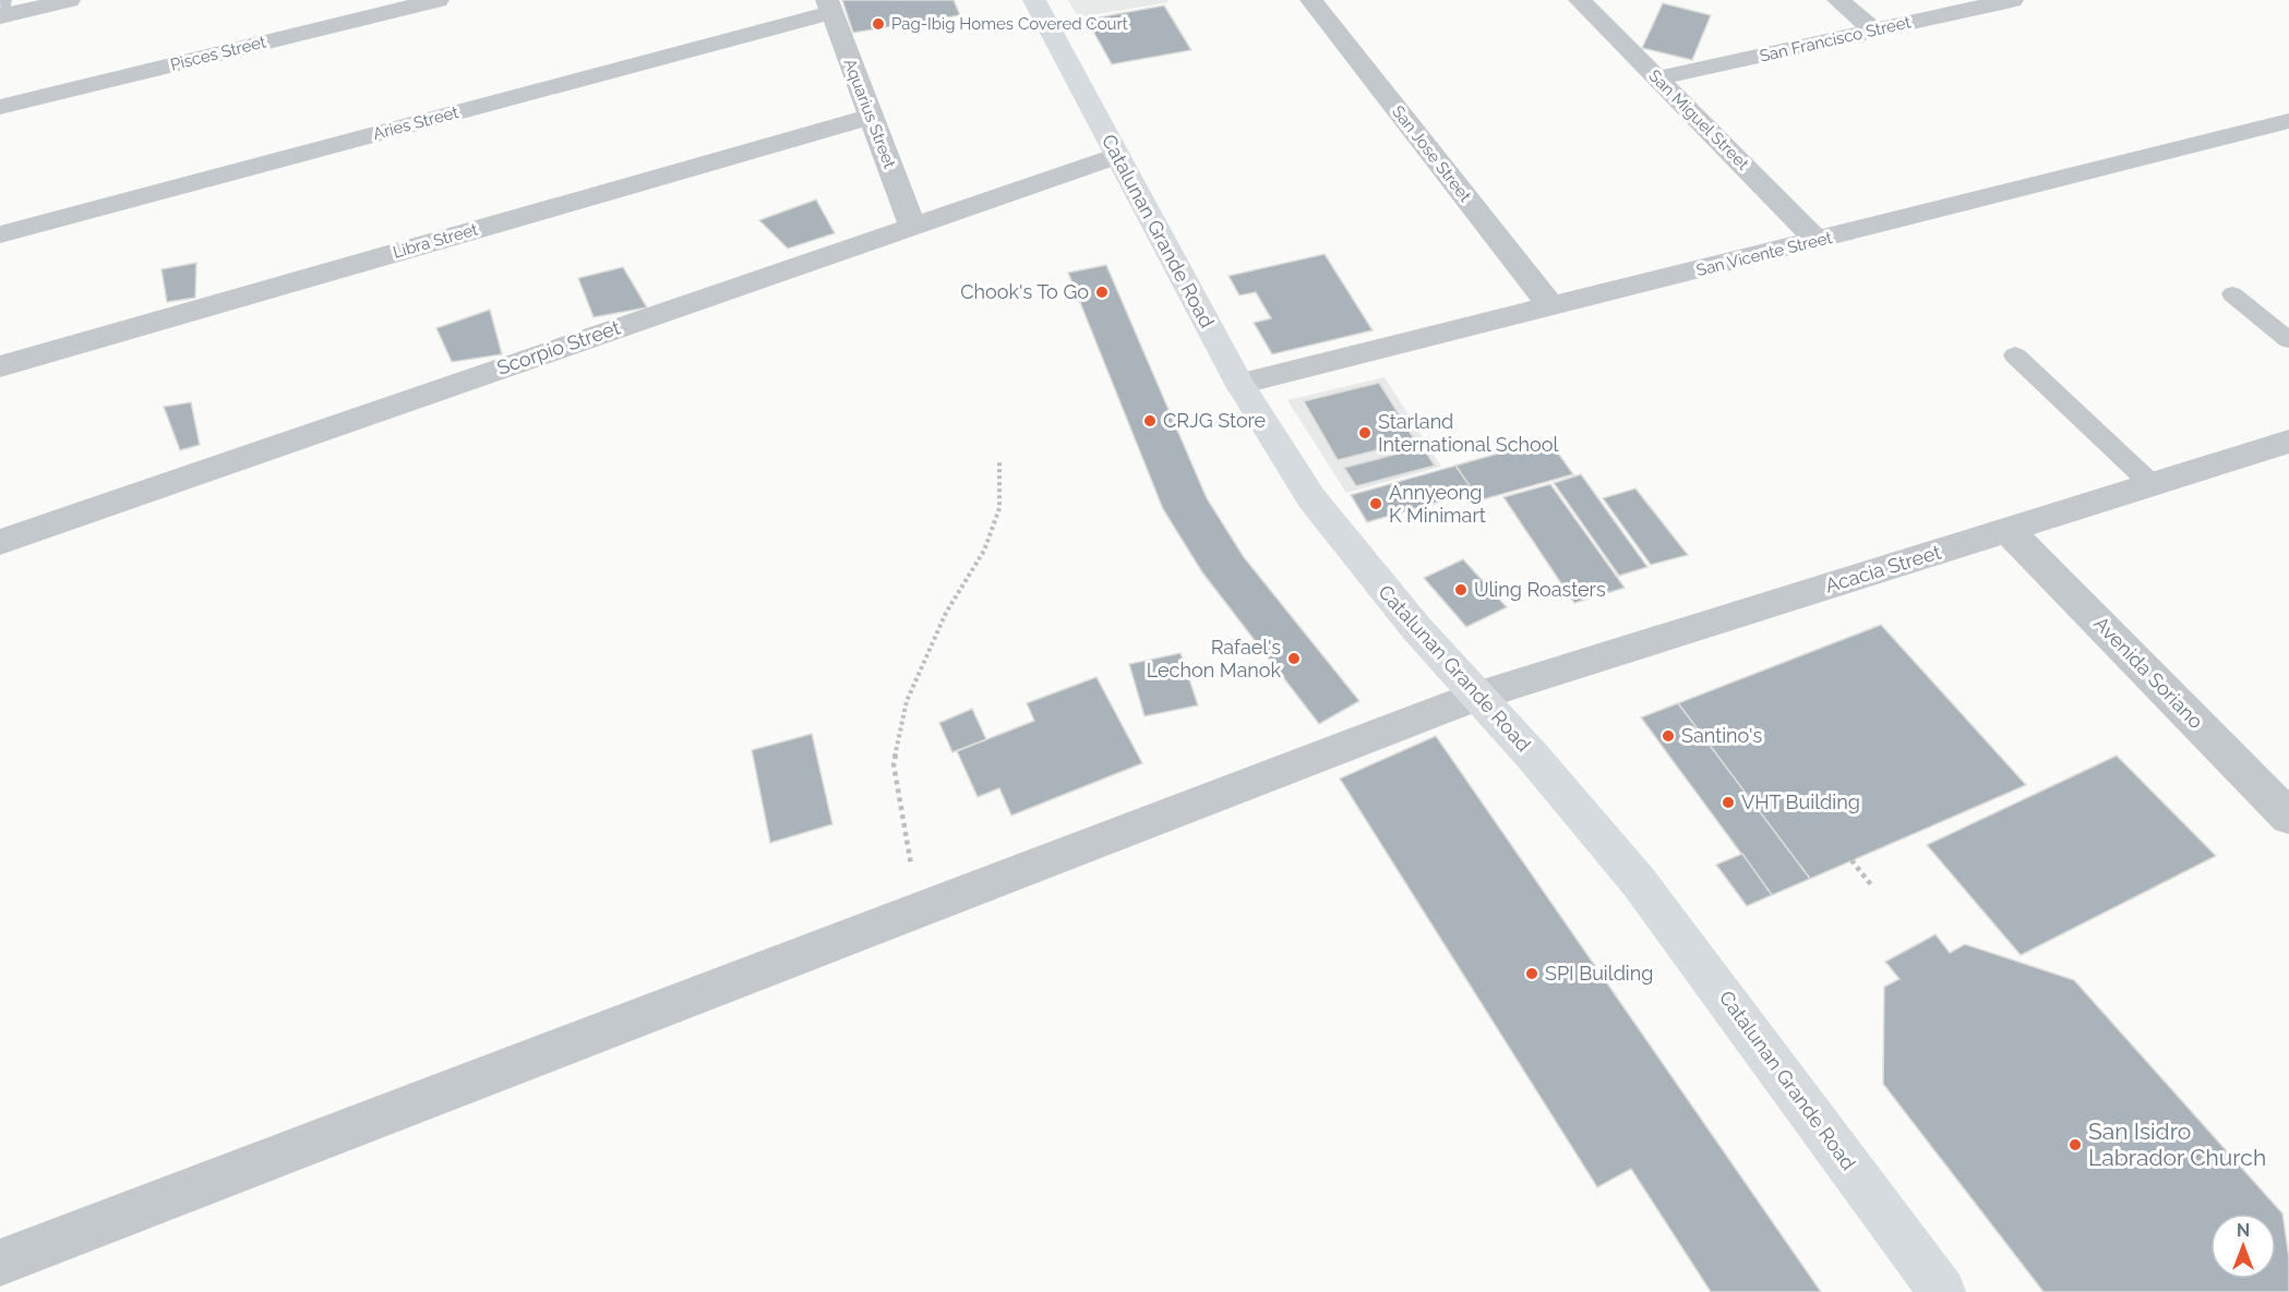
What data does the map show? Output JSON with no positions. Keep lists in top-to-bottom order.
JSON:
{
  "streets": {
    "main road": ["Catalunan Grande Road"],
    "street": [
      "San Francisco Street",
      "Pisces Street",
      "Aquarius Street",
      "San Miguel Street",
      "Aries Street",
      "San Jose Street",
      "Libra Street",
      "San Vicente Street",
      "Scorpio Street",
      "Acacia Street",
      "Avenida Soriano"
    ]
  },
  "crossings": [
    ["San Francisco Street", "San Miguel Street"],
    ["Aquarius Street", "Aries Street"],
    ["Aquarius Street", "Libra Street"],
    ["Aquarius Street", "Scorpio Street"],
    ["San Miguel Street", "San Vicente Street"],
    ["San Jose Street", "San Vicente Street"],
    ["Catalunan Grande Road", "San Vicente Street"],
    ["Catalunan Grande Road", "Scorpio Street"],
    ["Catalunan Grande Road", "Acacia Street"],
    ["Acacia Street", "Avenida Soriano"]
  ],
  "places": [
    "Pag-Ibig Homes Covered Court",
    "Chook's To Go",
    "CRJG Store",
    "Starland International School",
    "Annyeong K Minimart",
    "Uling Roasters",
    "Rafael's Lechon Manok",
    "Santino's",
    "VHT Building",
    "SPI Building",
    "San Isidro Labrador Church"
  ],
  "north": "top"
}
